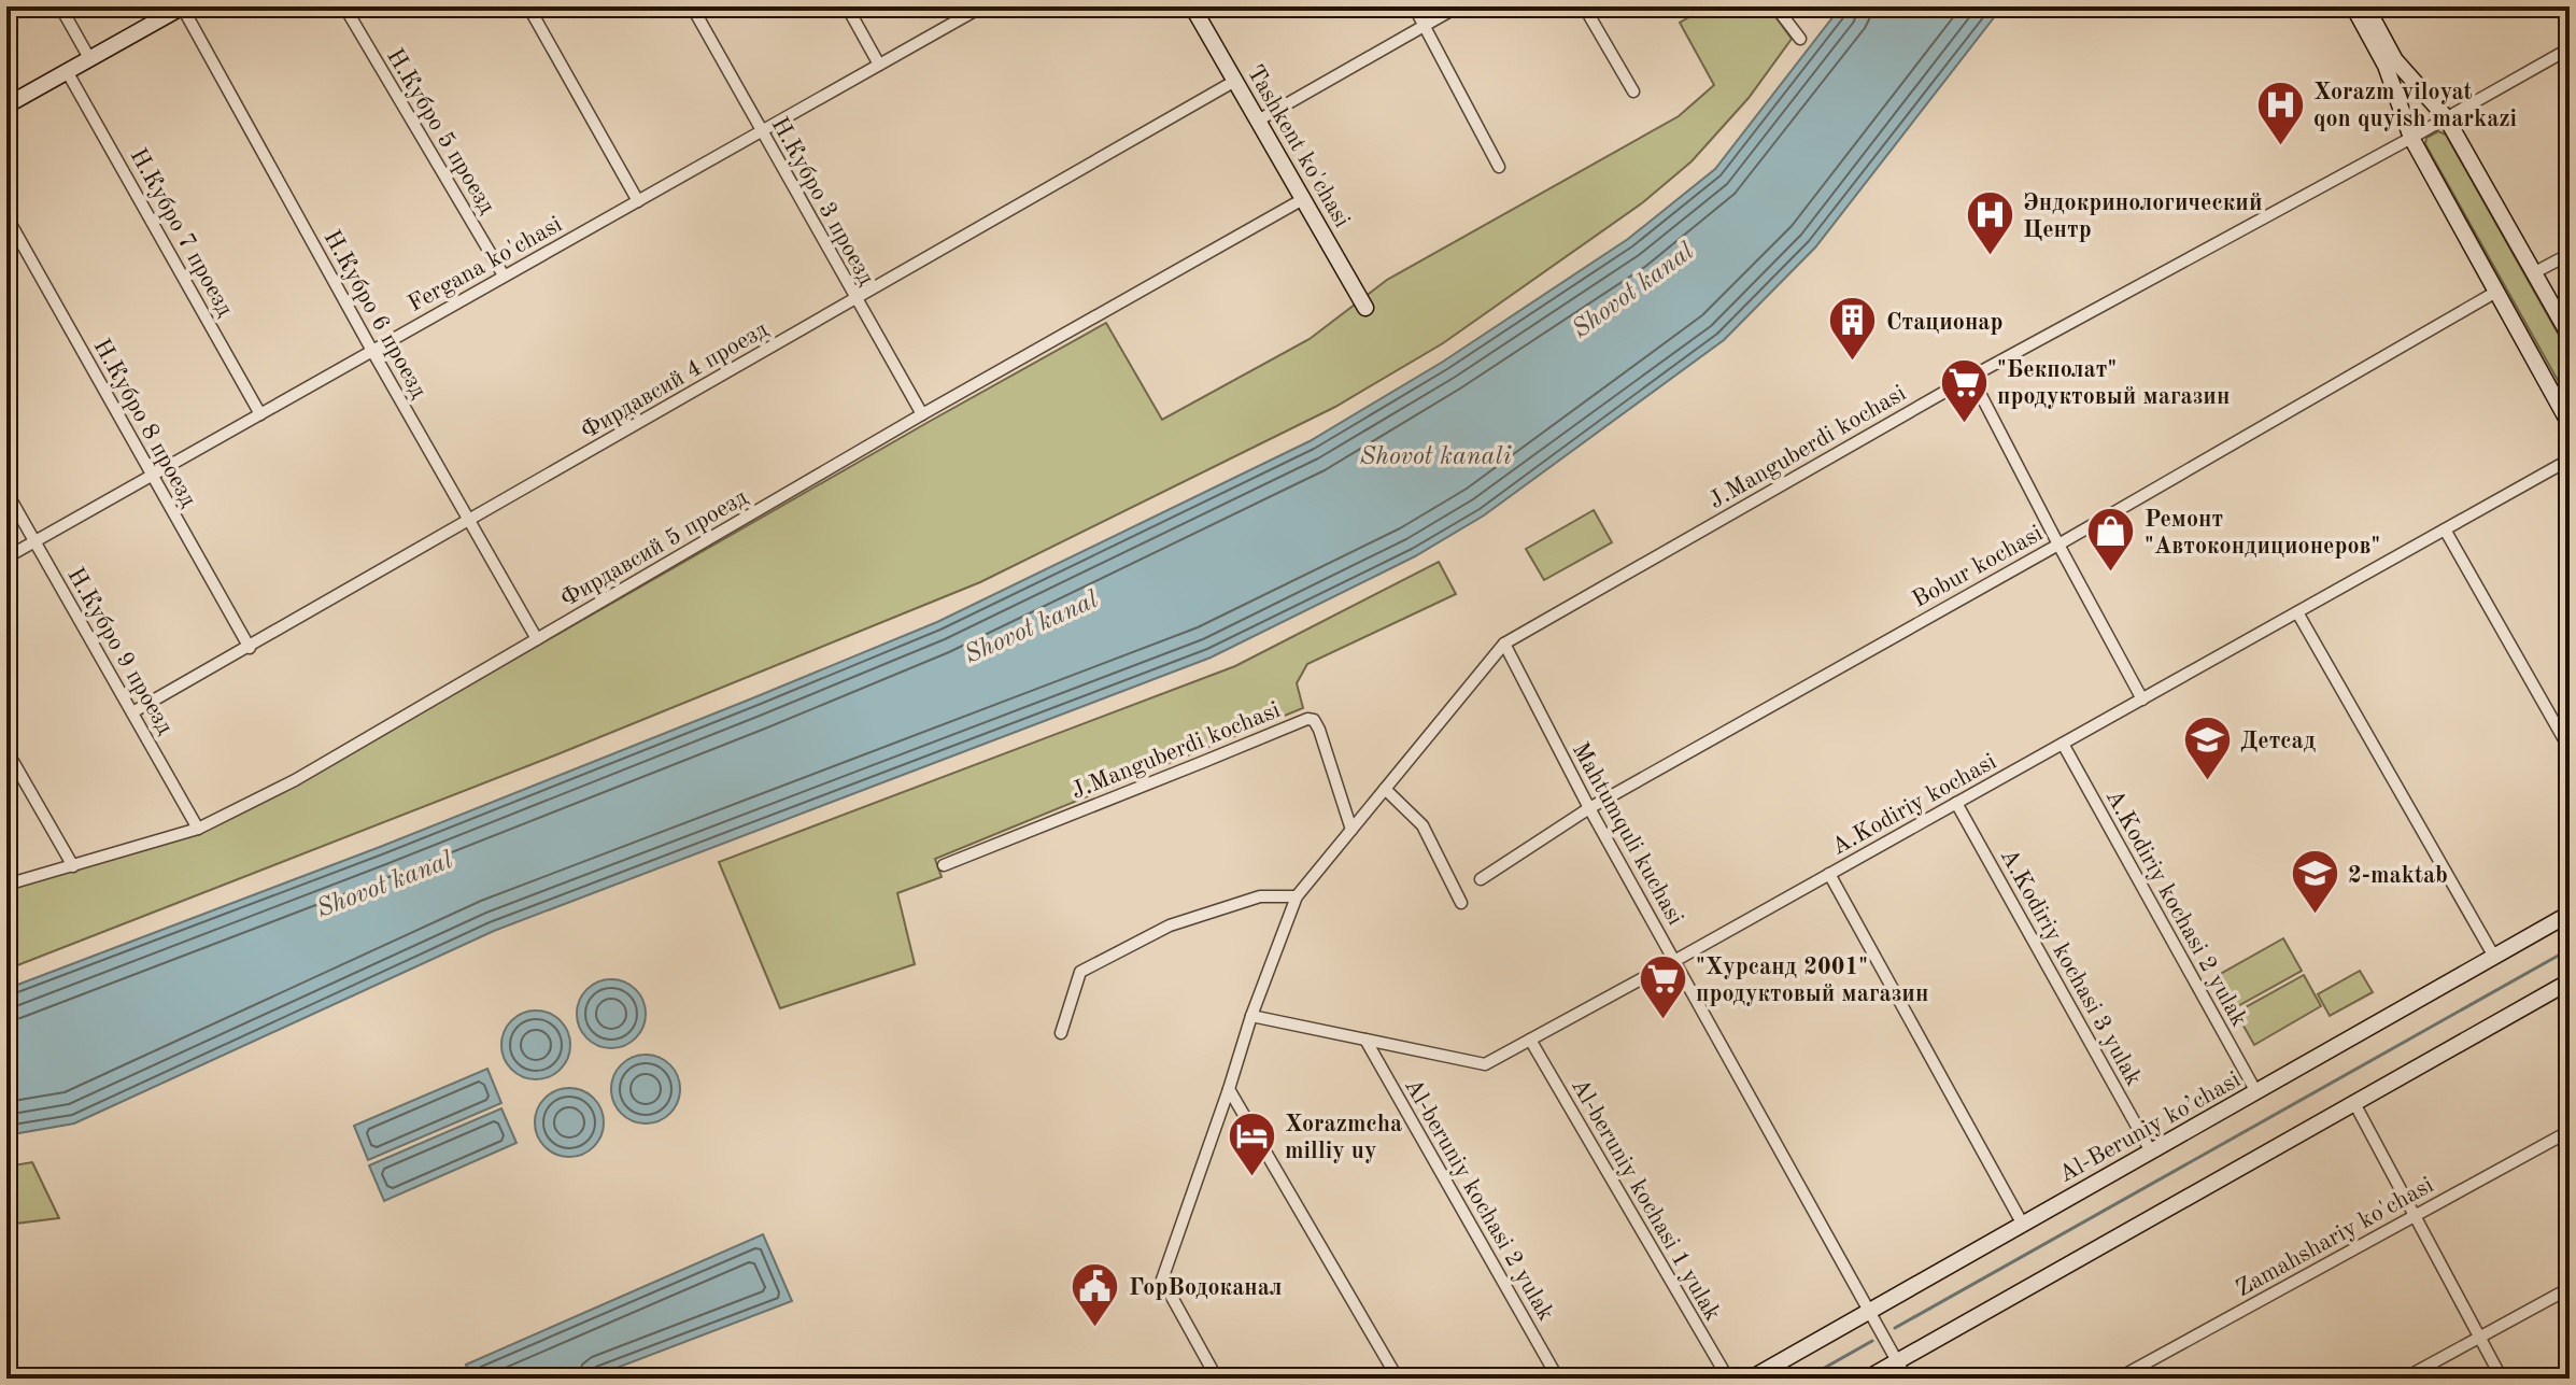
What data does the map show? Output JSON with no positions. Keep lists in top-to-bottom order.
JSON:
{
  "streets": {
    "main road": ["Tashkent ko'chasi", "Al-Beruniy ko’chasi"],
    "street": [
      "Н.Кубро 5 проезд",
      "Н.Кубро 3 проезд",
      "Н.Кубро 7 проезд",
      "Fergana ko'chasi",
      "Н.Кубро 6 проезд",
      "Фирдавсий 4 проезд",
      "Н.Кубро 8 проезд",
      "J.Manguberdi kochasi",
      "Фирдавсий 5 проезд",
      "Bobur kochasi",
      "Н.Кубро 9 проезд",
      "A.Kodiriy kochasi",
      "Mahtumquli kuchasi",
      "A.Kodiriy kochasi 2 yulak",
      "A.Kodiriy kochasi 3 yulak",
      "Al-beruniy kochasi 2 yulak",
      "Al-beruniy kochasi 1 yulak",
      "Zamahshariy ko'chasi"
    ]
  },
  "crossings": [
    ["Н.Кубро 5 проезд", "Fergana ko'chasi"],
    ["Tashkent ko'chasi", "Фирдавсий 4 проезд"],
    ["Tashkent ko'chasi", "Фирдавсий 5 проезд"],
    ["Н.Кубро 3 проезд", "Fergana ko'chasi"],
    ["Н.Кубро 3 проезд", "Фирдавсий 4 проезд"],
    ["Н.Кубро 3 проезд", "Фирдавсий 5 проезд"],
    ["Н.Кубро 7 проезд", "Fergana ko'chasi"],
    ["Fergana ko'chasi", "Н.Кубро 6 проезд"],
    ["Fergana ko'chasi", "Н.Кубро 8 проезд"],
    ["Fergana ko'chasi", "Н.Кубро 9 проезд"],
    ["Н.Кубро 6 проезд", "Фирдавсий 4 проезд"],
    ["Н.Кубро 6 проезд", "Фирдавсий 5 проезд"],
    ["Фирдавсий 4 проезд", "Н.Кубро 8 проезд"],
    ["Фирдавсий 4 проезд", "Н.Кубро 9 проезд"],
    ["J.Manguberdi kochasi", "A.Kodiriy kochasi"],
    ["J.Manguberdi kochasi", "Mahtumquli kuchasi"],
    ["Фирдавсий 5 проезд", "Н.Кубро 9 проезд"],
    ["Bobur kochasi", "Mahtumquli kuchasi"],
    ["A.Kodiriy kochasi", "Mahtumquli kuchasi"],
    ["A.Kodiriy kochasi", "A.Kodiriy kochasi 2 yulak"],
    ["A.Kodiriy kochasi", "A.Kodiriy kochasi 3 yulak"],
    ["A.Kodiriy kochasi", "Al-beruniy kochasi 2 yulak"],
    ["A.Kodiriy kochasi", "Al-beruniy kochasi 1 yulak"],
    ["Mahtumquli kuchasi", "Al-Beruniy ko’chasi"],
    ["A.Kodiriy kochasi 2 yulak", "Al-Beruniy ko’chasi"],
    ["A.Kodiriy kochasi 3 yulak", "Al-Beruniy ko’chasi"]
  ],
  "water": ["Shovot kanal", "Shovot kanali"],
  "places": {
    "hospital": ["Xorazm viloyat qon quyish markazi", "Эндокринологический Центр"],
    "building": ["Стационар"],
    "supermarket": ["\"Бекполат\" продуктовый магазин", "\"Хурсанд 2001\" продуктовый магазин"],
    "shop": ["Ремонт \"Автокондиционеров\""],
    "school or university": ["Детсад", "2-maktab"],
    "hotel": ["Xorazmcha milliy uy"],
    "public building": ["ГорВодоканал"]
  }
}
